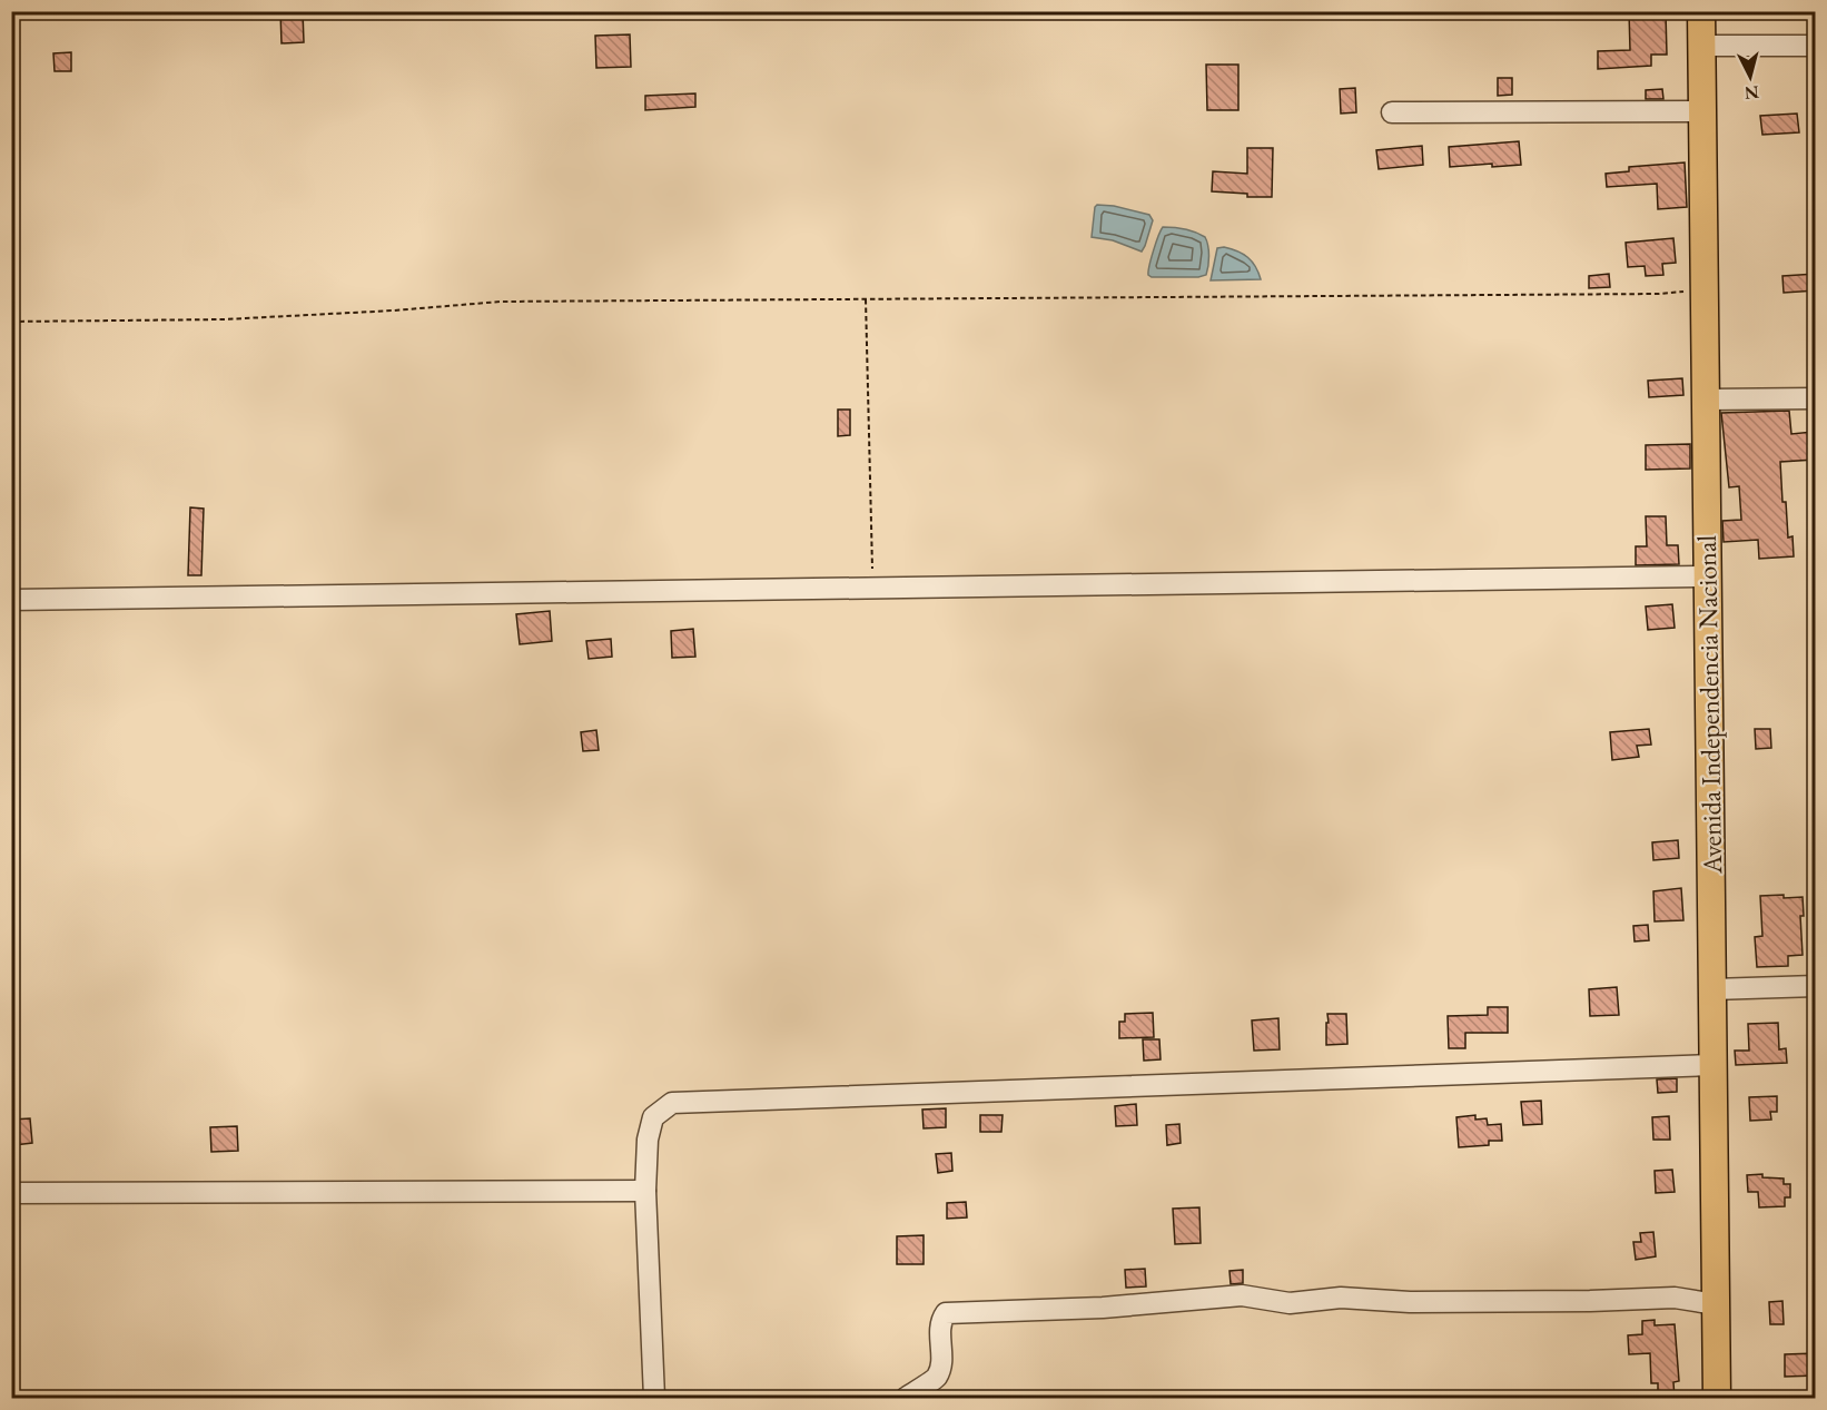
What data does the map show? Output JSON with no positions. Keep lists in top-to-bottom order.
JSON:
{
  "streets": {
    "main road": ["Avenida Independencia Nacional"]
  },
  "north": "bottom"
}
